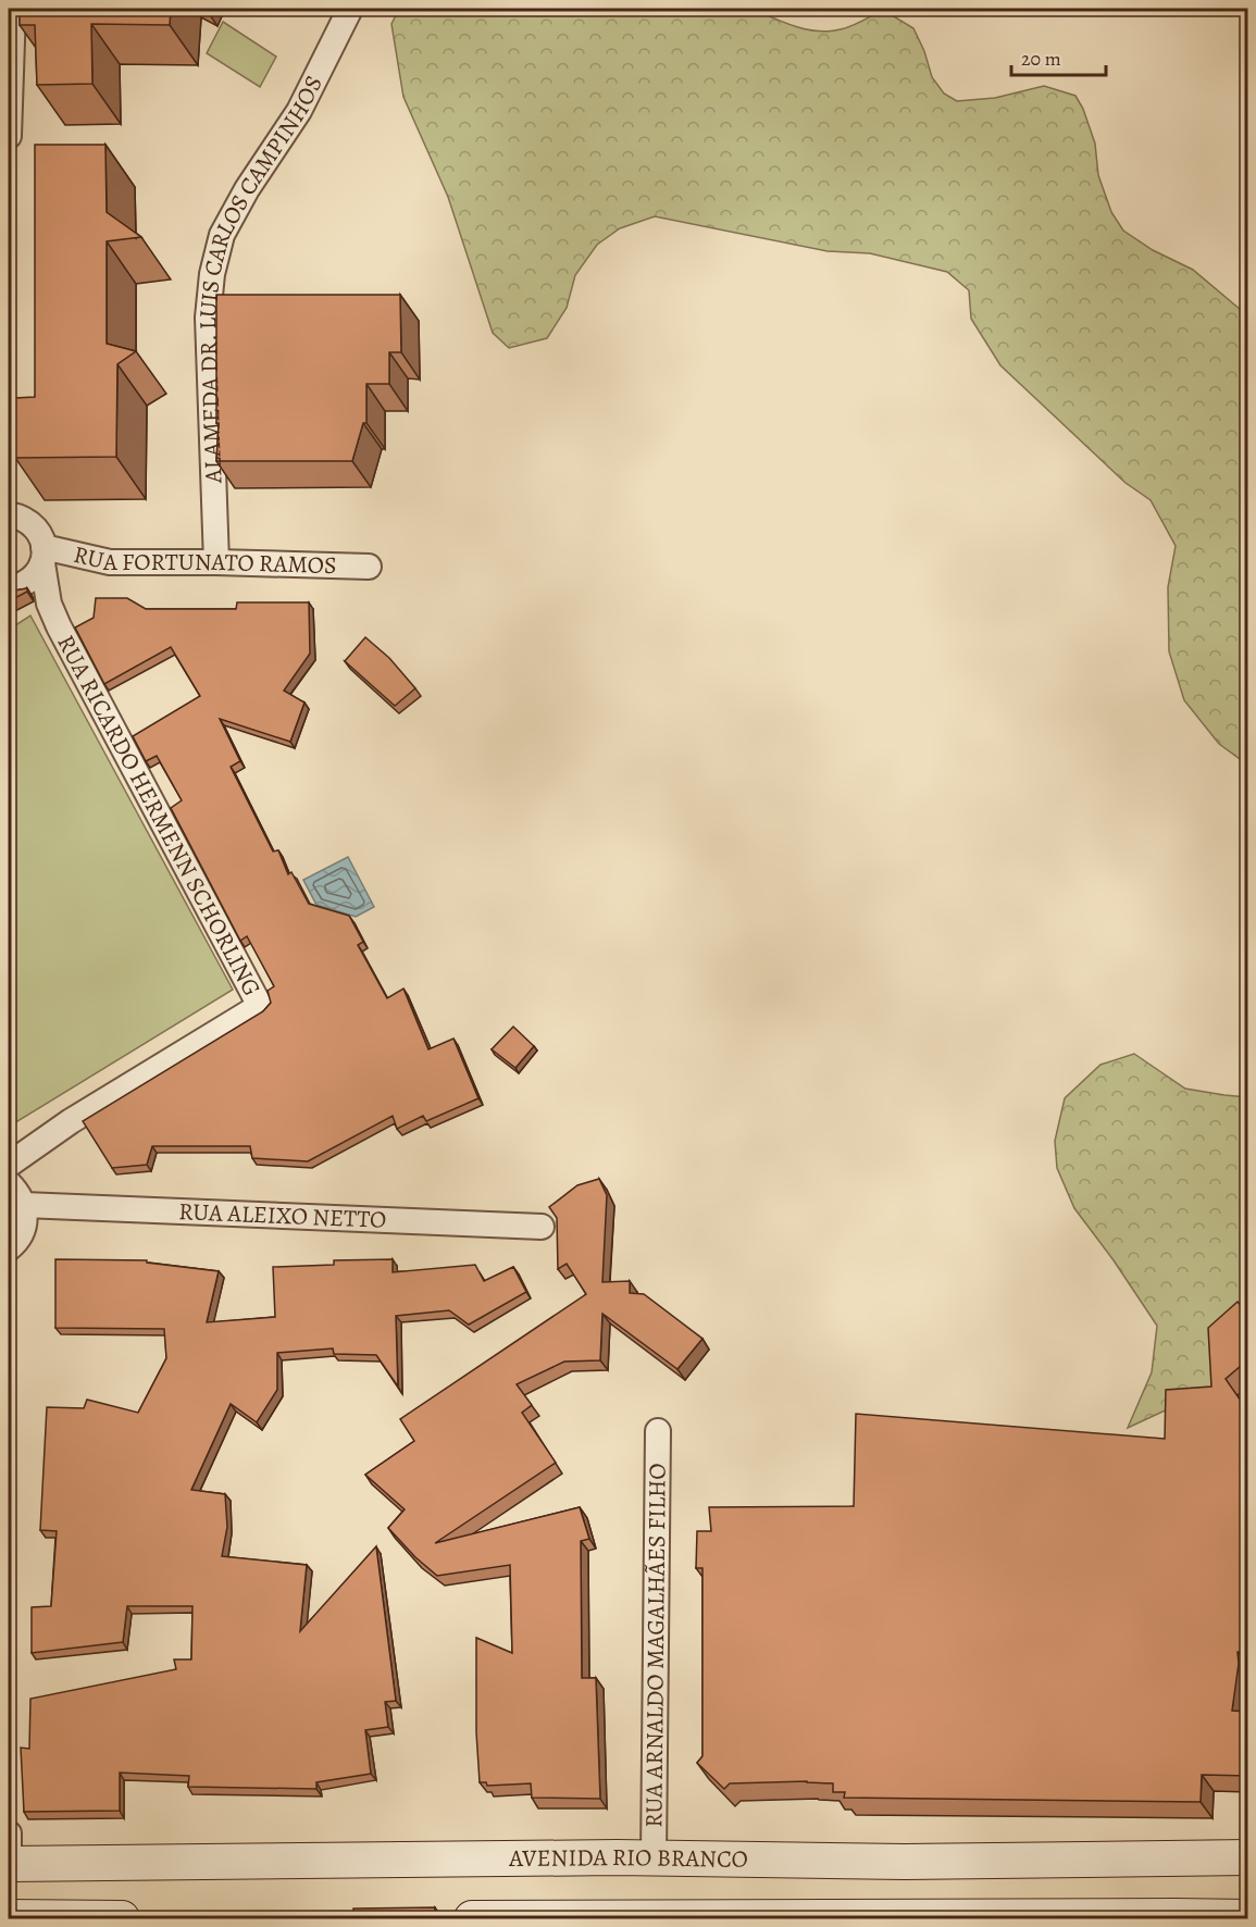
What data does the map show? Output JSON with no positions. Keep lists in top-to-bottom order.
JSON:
{
  "streets": {
    "street": [
      "ALAMEDA DR. LUIS CARLOS CAMPINHOS",
      "RUA FORTUNATO RAMOS",
      "RUA RICARDO HERMENN SCHORLING",
      "RUA ALEIXO NETTO",
      "RUA ARNALDO MAGALHÃES FILHO",
      "AVENIDA RIO BRANCO"
    ]
  },
  "crossings": [
    ["ALAMEDA DR. LUIS CARLOS CAMPINHOS", "RUA FORTUNATO RAMOS"],
    ["RUA FORTUNATO RAMOS", "RUA RICARDO HERMENN SCHORLING"],
    ["RUA ARNALDO MAGALHÃES FILHO", "AVENIDA RIO BRANCO"]
  ],
  "scale_bar": "20 m"
}
